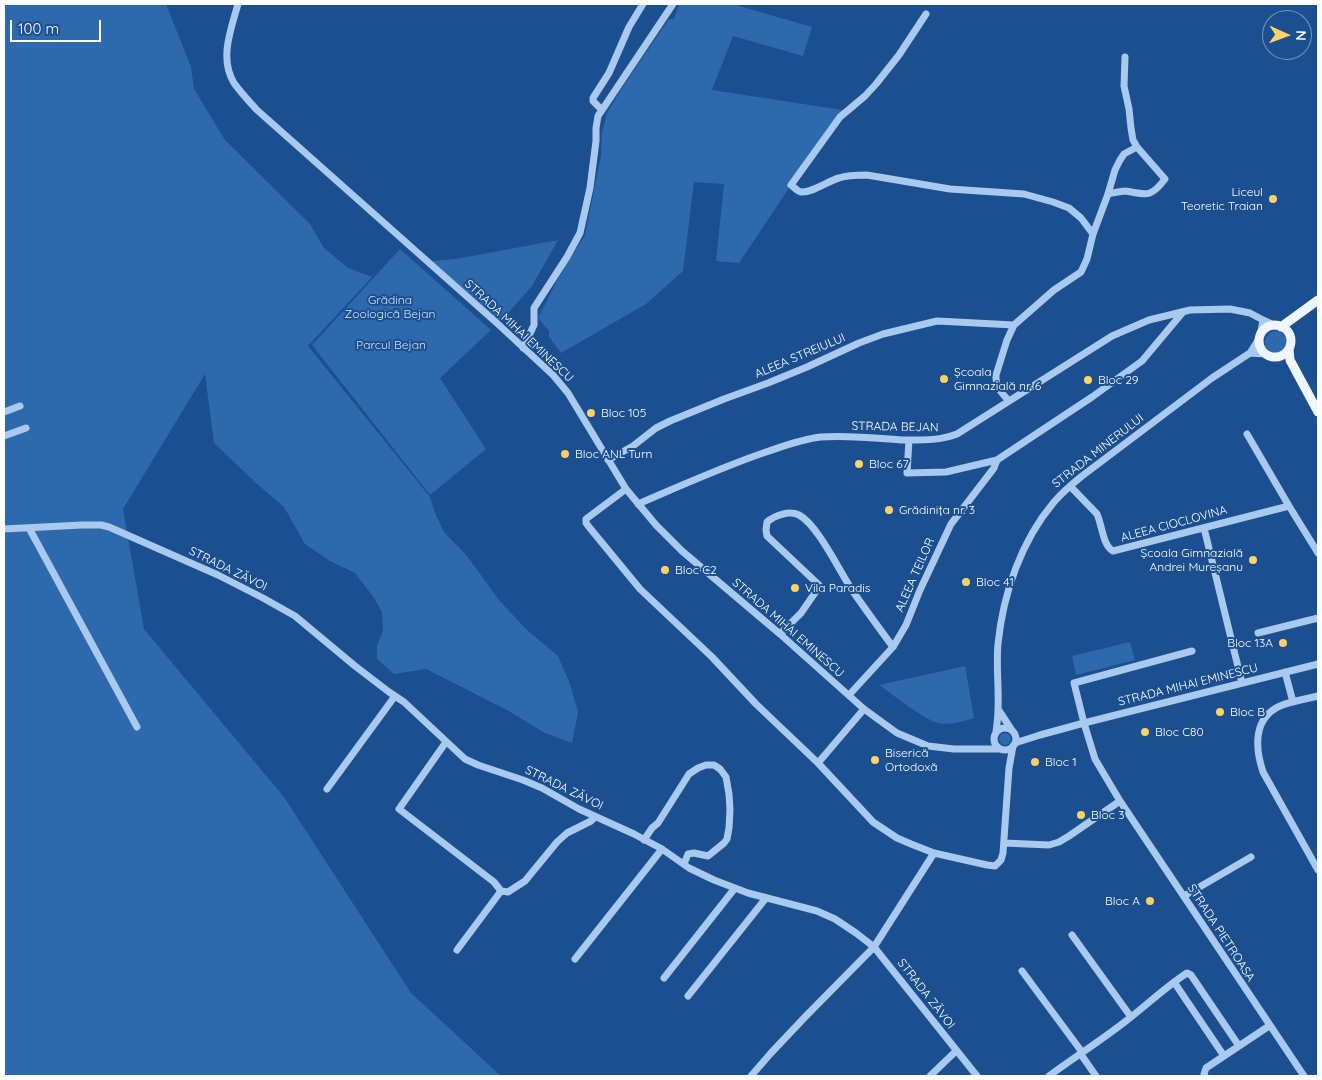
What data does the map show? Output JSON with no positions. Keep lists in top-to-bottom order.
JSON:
{
  "streets": {
    "street": [
      "STRADA MIHAI EMINESCU",
      "ALEEA STREIULUI",
      "STRADA BEJAN",
      "STRADA MINERULUI",
      "ALEEA CIOCLOVINA",
      "STRADA ZĂVOI",
      "ALEEA TEILOR",
      "STRADA PIETROASA"
    ]
  },
  "crossings": [
    ["STRADA MIHAI EMINESCU", "ALEEA STREIULUI"],
    ["STRADA MIHAI EMINESCU", "STRADA BEJAN"],
    ["STRADA MIHAI EMINESCU", "STRADA MINERULUI"],
    ["STRADA MIHAI EMINESCU", "ALEEA TEILOR"],
    ["STRADA MIHAI EMINESCU", "STRADA PIETROASA"],
    ["STRADA BEJAN", "ALEEA TEILOR"],
    ["STRADA MINERULUI", "ALEEA CIOCLOVINA"]
  ],
  "parks": ["Grădina Zoologică Bejan", "Parcul Bejan"],
  "places": [
    "Liceul Teoretic Traian",
    "Școala Gimnazială nr. 6",
    "Bloc 29",
    "Bloc 105",
    "Bloc ANL Turn",
    "Bloc 67",
    "Grădinița nr. 3",
    "Școala Gimnazială Andrei Mureșanu",
    "Bloc C2",
    "Bloc 41",
    "Vila Paradis",
    "Bloc 13A",
    "Bloc B",
    "Bloc C80",
    "Biserică Ortodoxă",
    "Bloc 1",
    "Bloc 3",
    "Bloc A"
  ],
  "scale_bar": "100 m",
  "north": "right"
}
